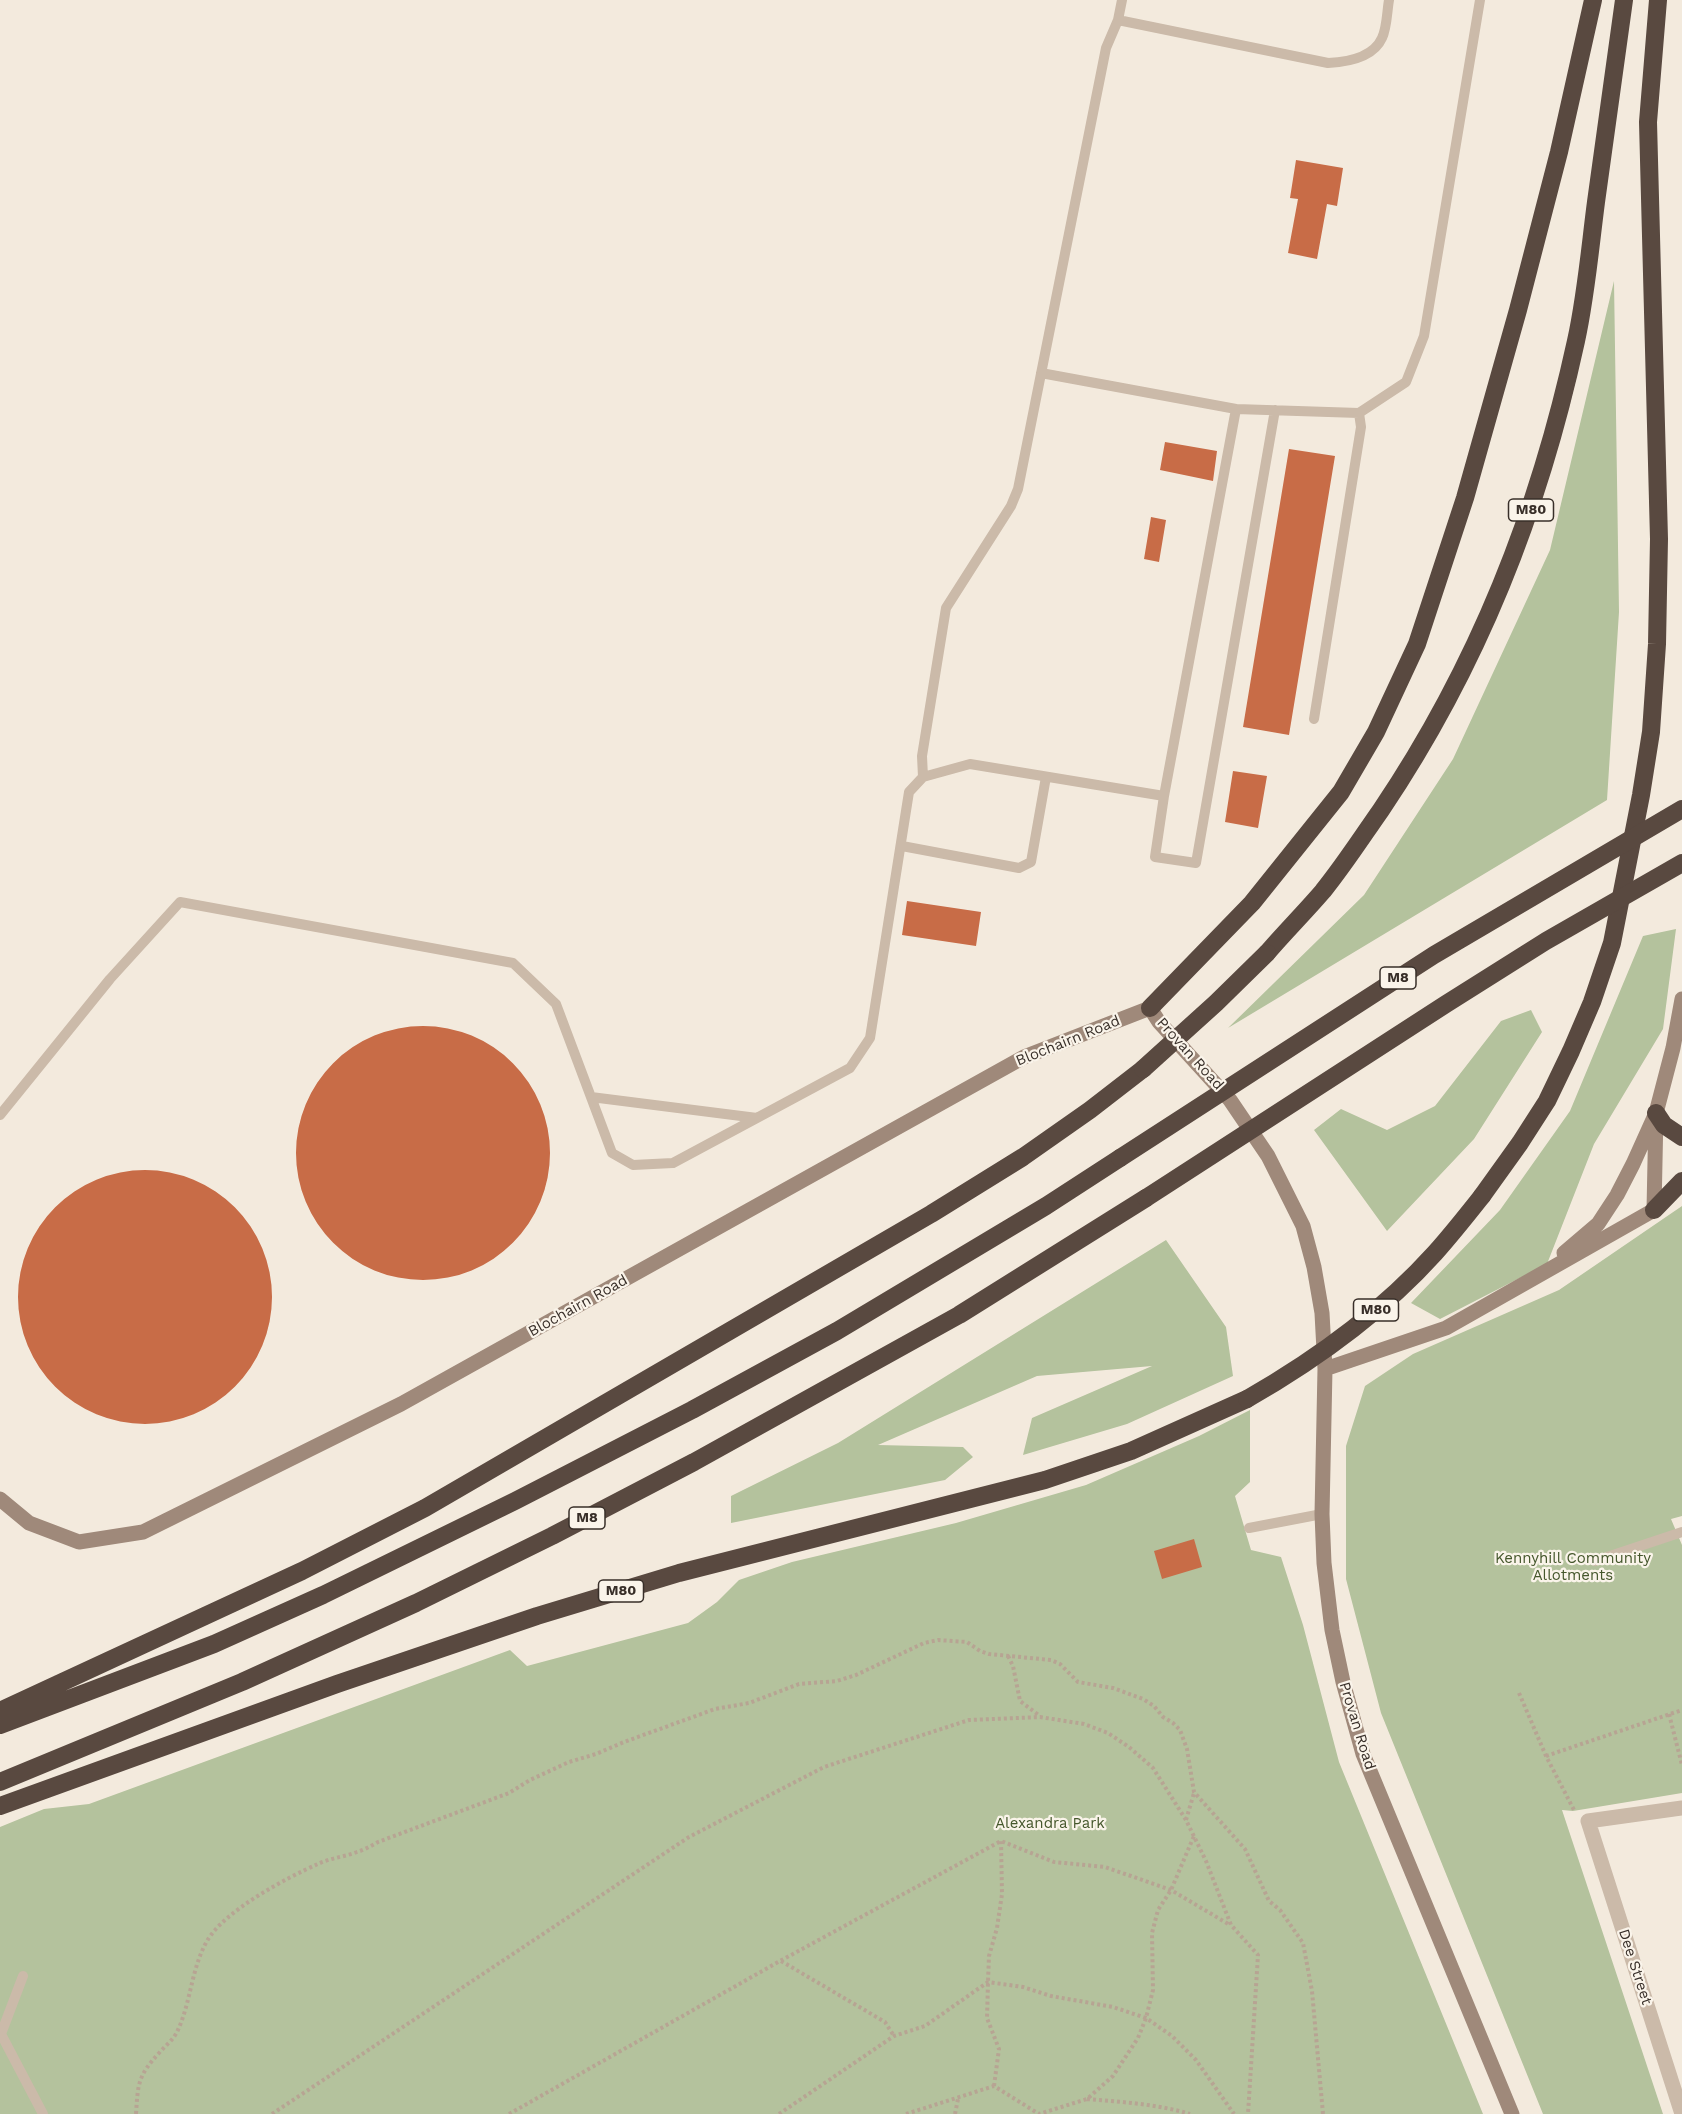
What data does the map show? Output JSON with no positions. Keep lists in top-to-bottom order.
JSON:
{
  "streets": {
    "highway": ["M80", "M8"],
    "street": ["Blochairn Road", "Provan Road", "Dee Street"]
  },
  "crossings": [
    ["Blochairn Road", "Provan Road"]
  ],
  "parks": ["Kennyhill Community Allotments", "Alexandra Park"]
}
